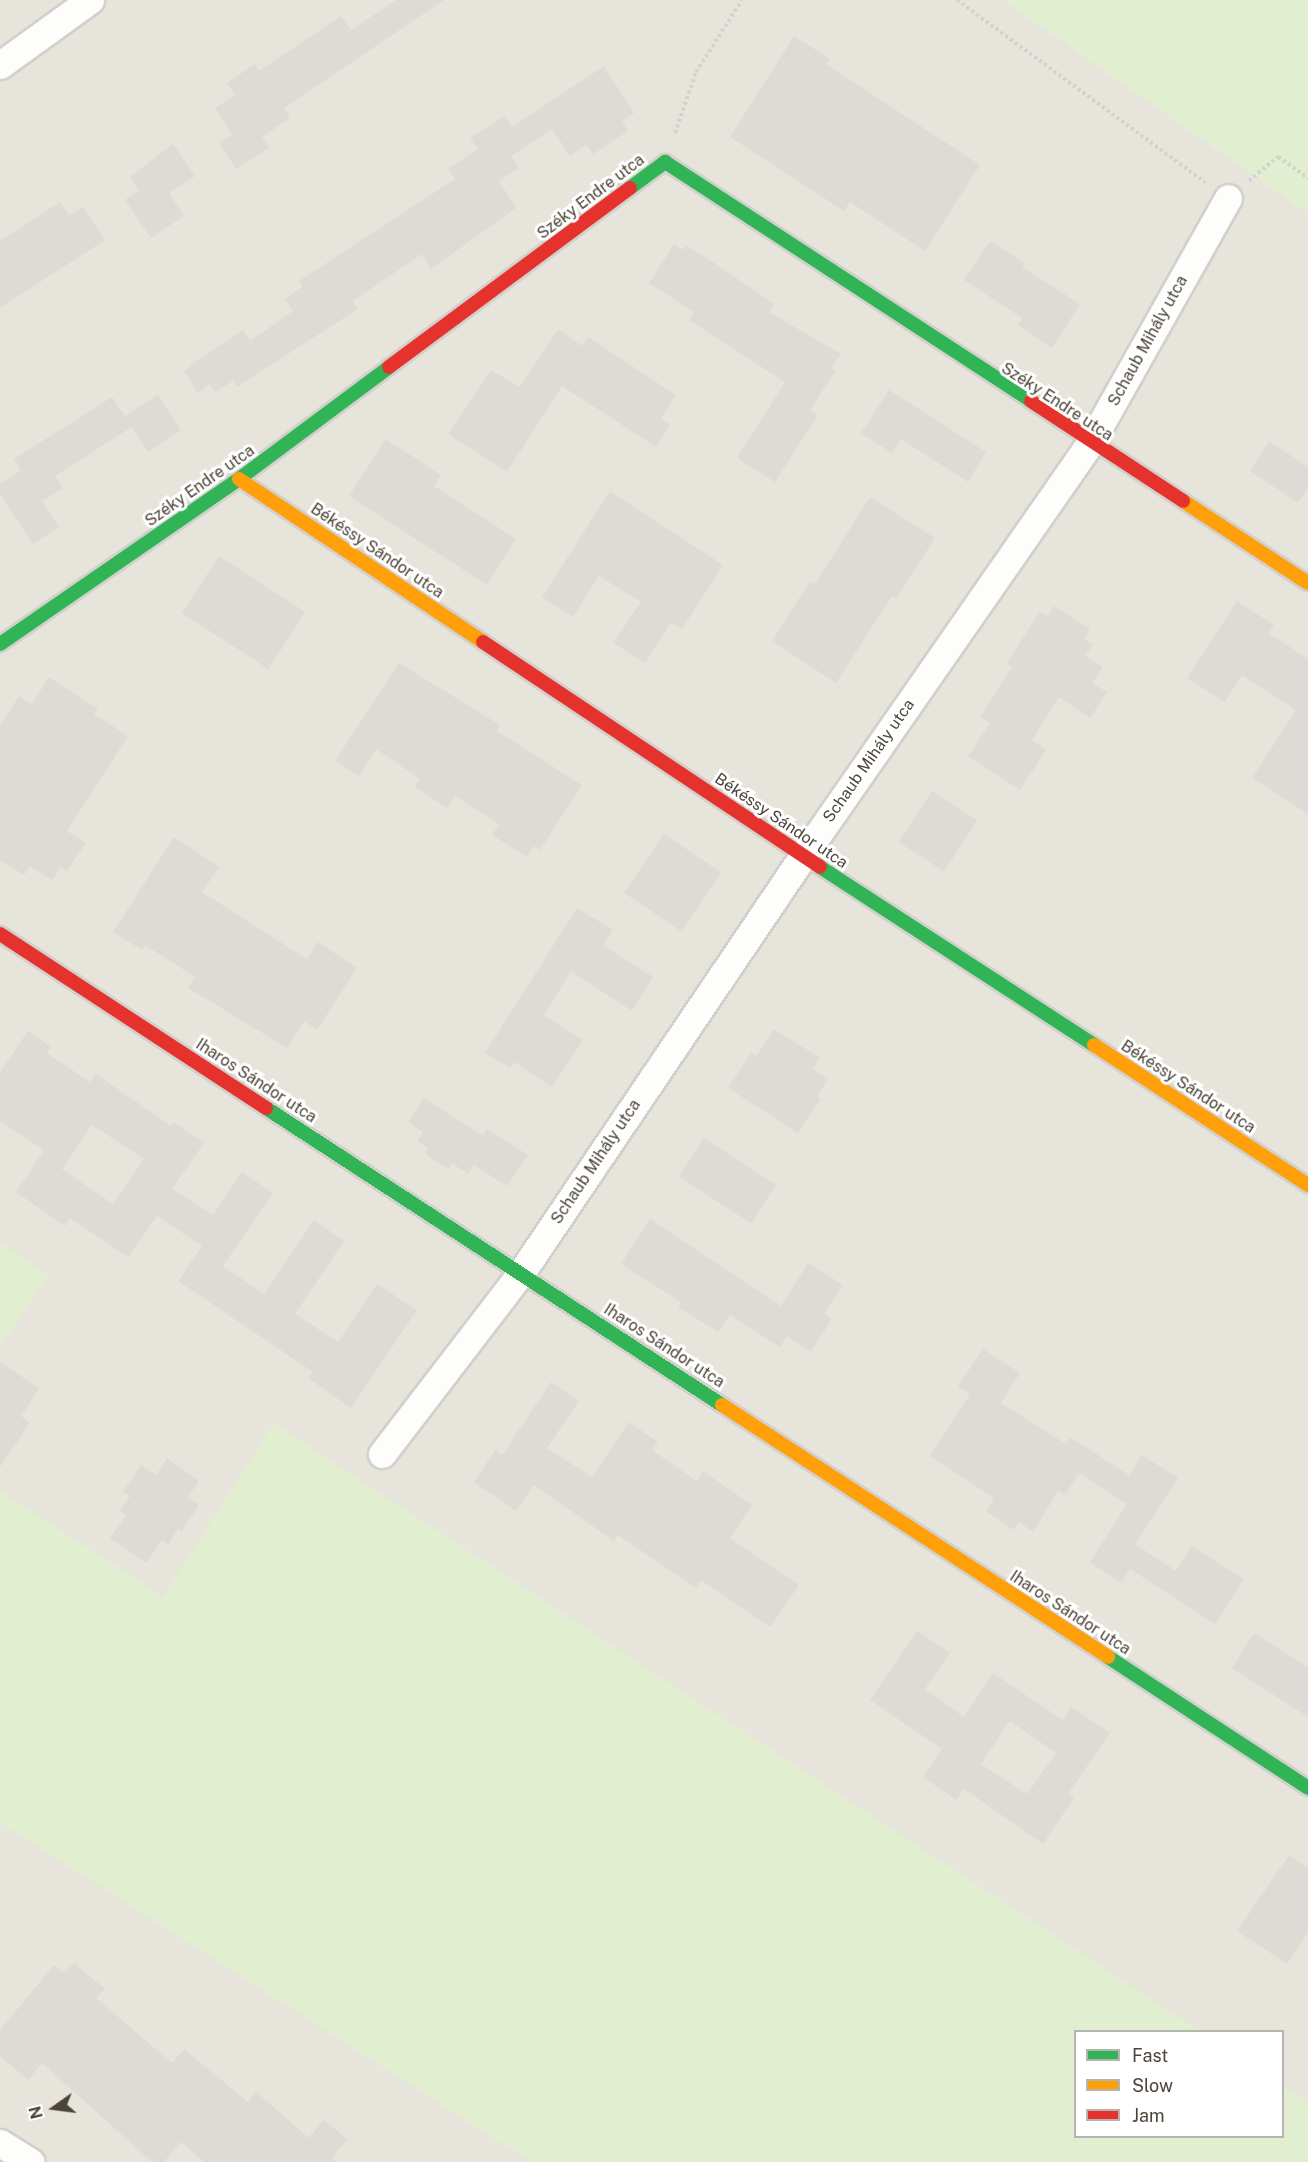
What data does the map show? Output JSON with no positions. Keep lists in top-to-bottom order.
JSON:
{
  "streets": {
    "street": [
      "Széky Endre utca",
      "Schaub Mihály utca",
      "Békéssy Sándor utca",
      "Iharos Sándor utca"
    ]
  },
  "crossings": [
    ["Széky Endre utca", "Schaub Mihály utca"],
    ["Széky Endre utca", "Békéssy Sándor utca"],
    ["Schaub Mihály utca", "Békéssy Sándor utca"],
    ["Schaub Mihály utca", "Iharos Sándor utca"]
  ],
  "legend": ["Fast", "Slow", "Jam"],
  "north": "left"
}
